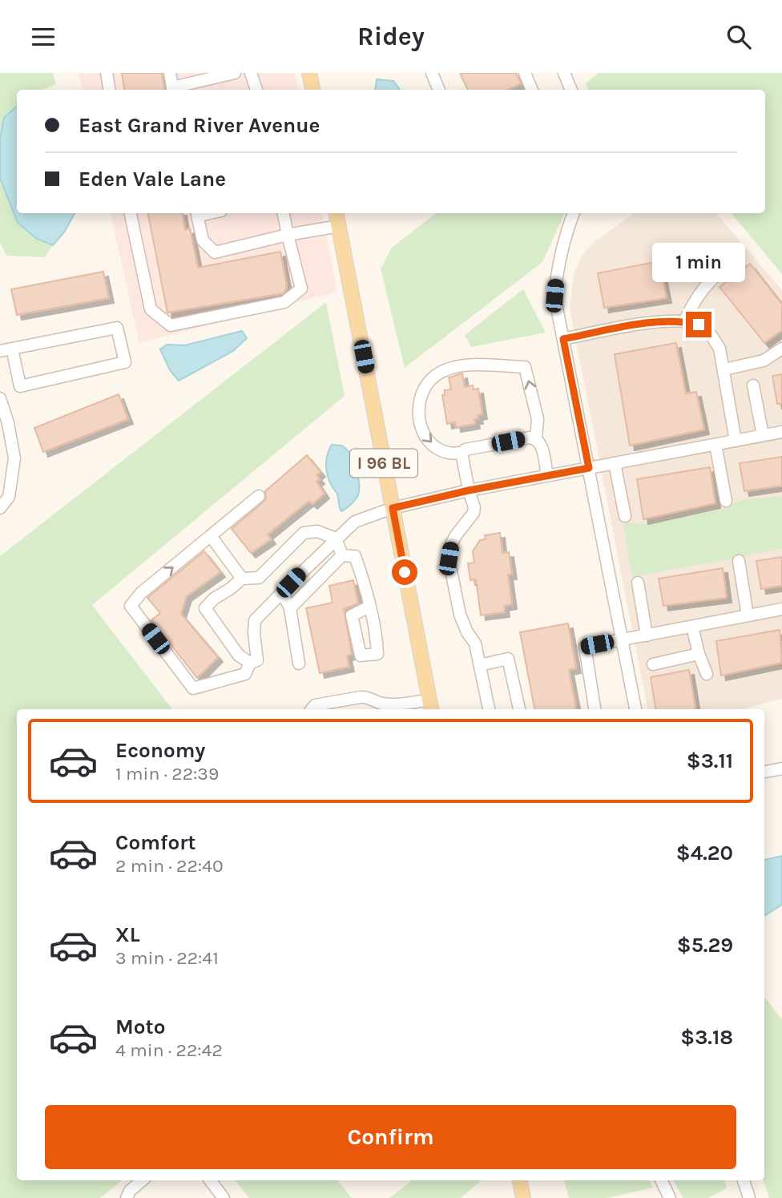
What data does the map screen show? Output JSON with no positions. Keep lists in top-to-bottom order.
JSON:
{
  "streets": {
    "main road": ["I 96 BL"]
  },
  "page": {
    "header": "Ridey",
    "banner": ["East Grand River Avenue", "Eden Vale Lane"],
    "bubble": "1 min",
    "list": [
      {
        "name": "Economy",
        "note": "1 min · 22:39",
        "value": "$3.11"
      },
      {
        "name": "Comfort",
        "note": "2 min · 22:40",
        "value": "$4.20"
      },
      {
        "name": "XL",
        "note": "3 min · 22:41",
        "value": "$5.29"
      },
      {
        "name": "Moto",
        "note": "4 min · 22:42",
        "value": "$3.18"
      }
    ],
    "buttons": "Confirm"
  }
}
